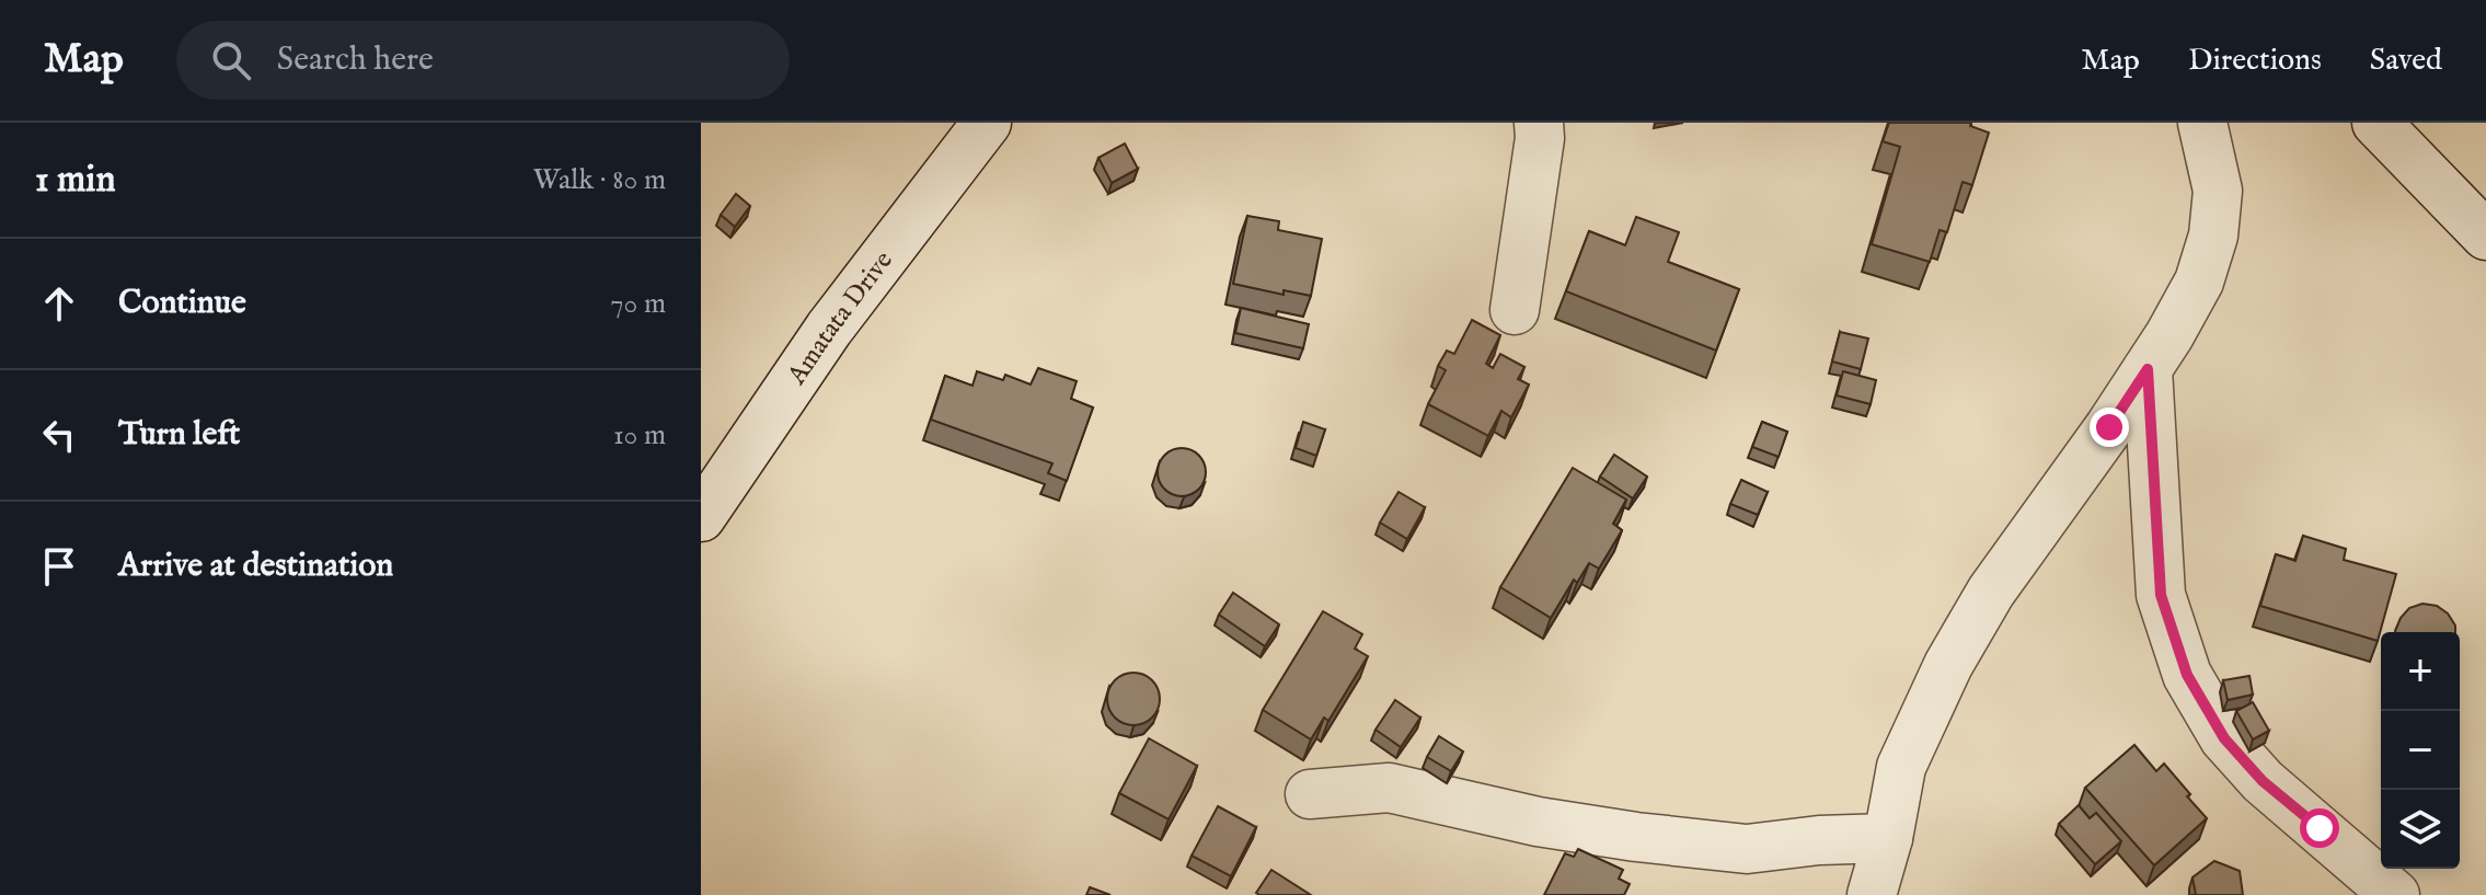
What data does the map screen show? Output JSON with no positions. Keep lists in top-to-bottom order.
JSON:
{
  "streets": {
    "street": ["Amatata Drive"]
  },
  "page": {
    "header": "Map",
    "search": "Search here",
    "nav": ["Map", "Directions", "Saved"],
    "heading": ["1 min", "Walk · 80 m"],
    "list": [
      ["Continue", "70 m"],
      ["Turn left", "10 m"],
      "Arrive at destination"
    ],
    "map_buttons": ["+", "−"]
  }
}
